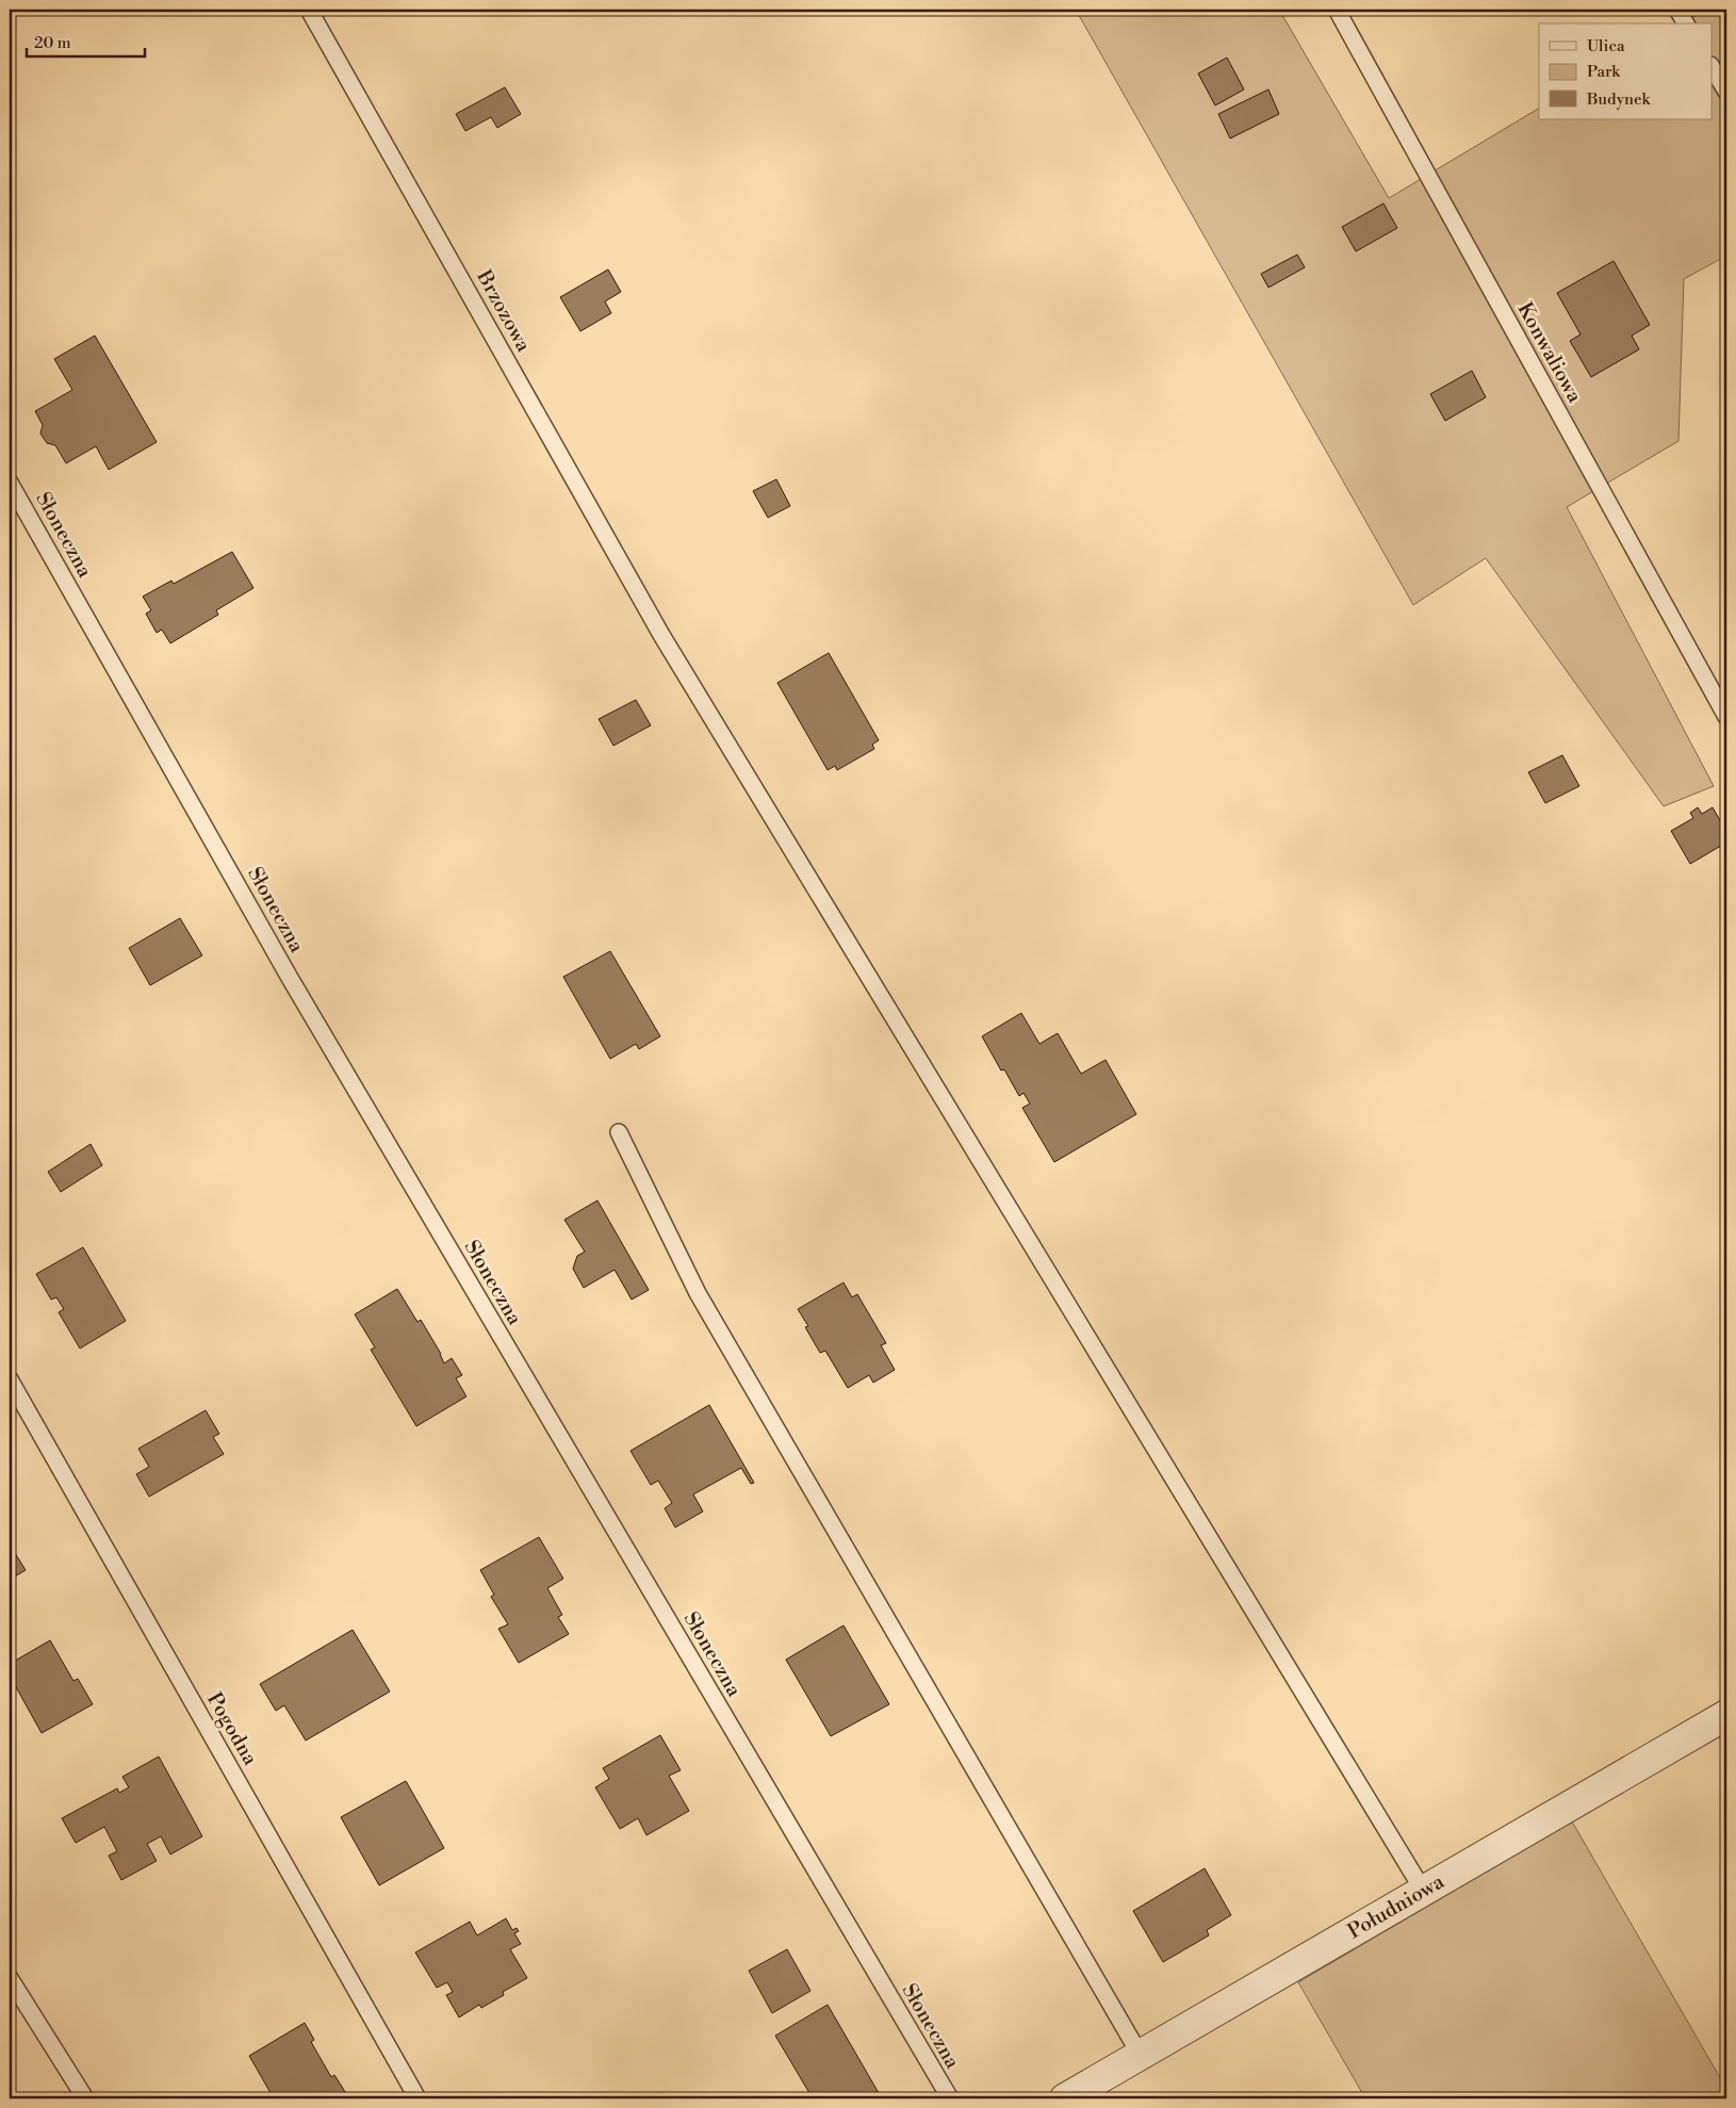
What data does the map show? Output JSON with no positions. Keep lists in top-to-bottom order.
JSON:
{
  "streets": {
    "street": ["Południowa"],
    "lane": [
      "Brzozowa",
      "Konwaliowa",
      "Słoneczna",
      "Pogodna"
    ]
  },
  "crossings": [
    ["Brzozowa", "Południowa"]
  ],
  "legend": ["Ulica", "Park", "Budynek"],
  "scale_bar": "20 m"
}
